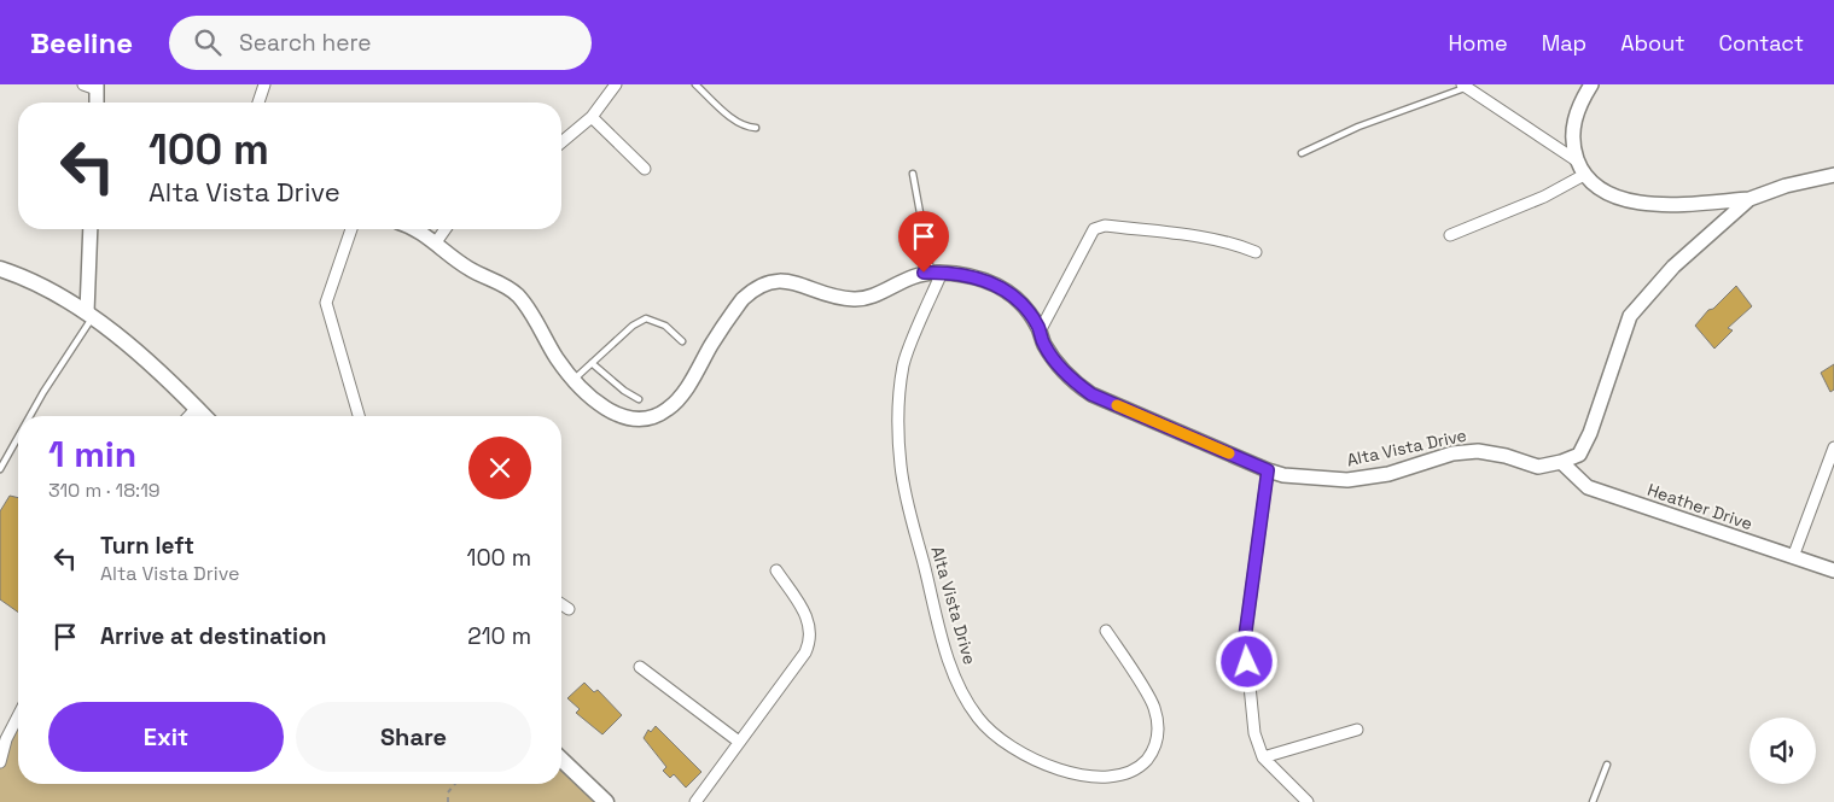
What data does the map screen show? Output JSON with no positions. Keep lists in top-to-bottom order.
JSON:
{
  "streets": {
    "street": ["Alta Vista Drive", "Heather Drive"]
  },
  "crossings": [
    ["Alta Vista Drive", "Heather Drive"]
  ],
  "page": {
    "header": "Beeline",
    "search": "Search here",
    "nav": [
      "Home",
      "Map",
      "About",
      "Contact"
    ],
    "turn": ["100 m", "Alta Vista Drive"],
    "heading": ["1 min", "310 m · 18:19"],
    "list": [
      {
        "name": "Turn left",
        "note": "Alta Vista Drive",
        "value": "100 m"
      },
      {
        "name": "Arrive at destination",
        "value": "210 m"
      }
    ],
    "buttons": ["Exit", "Share"]
  }
}
